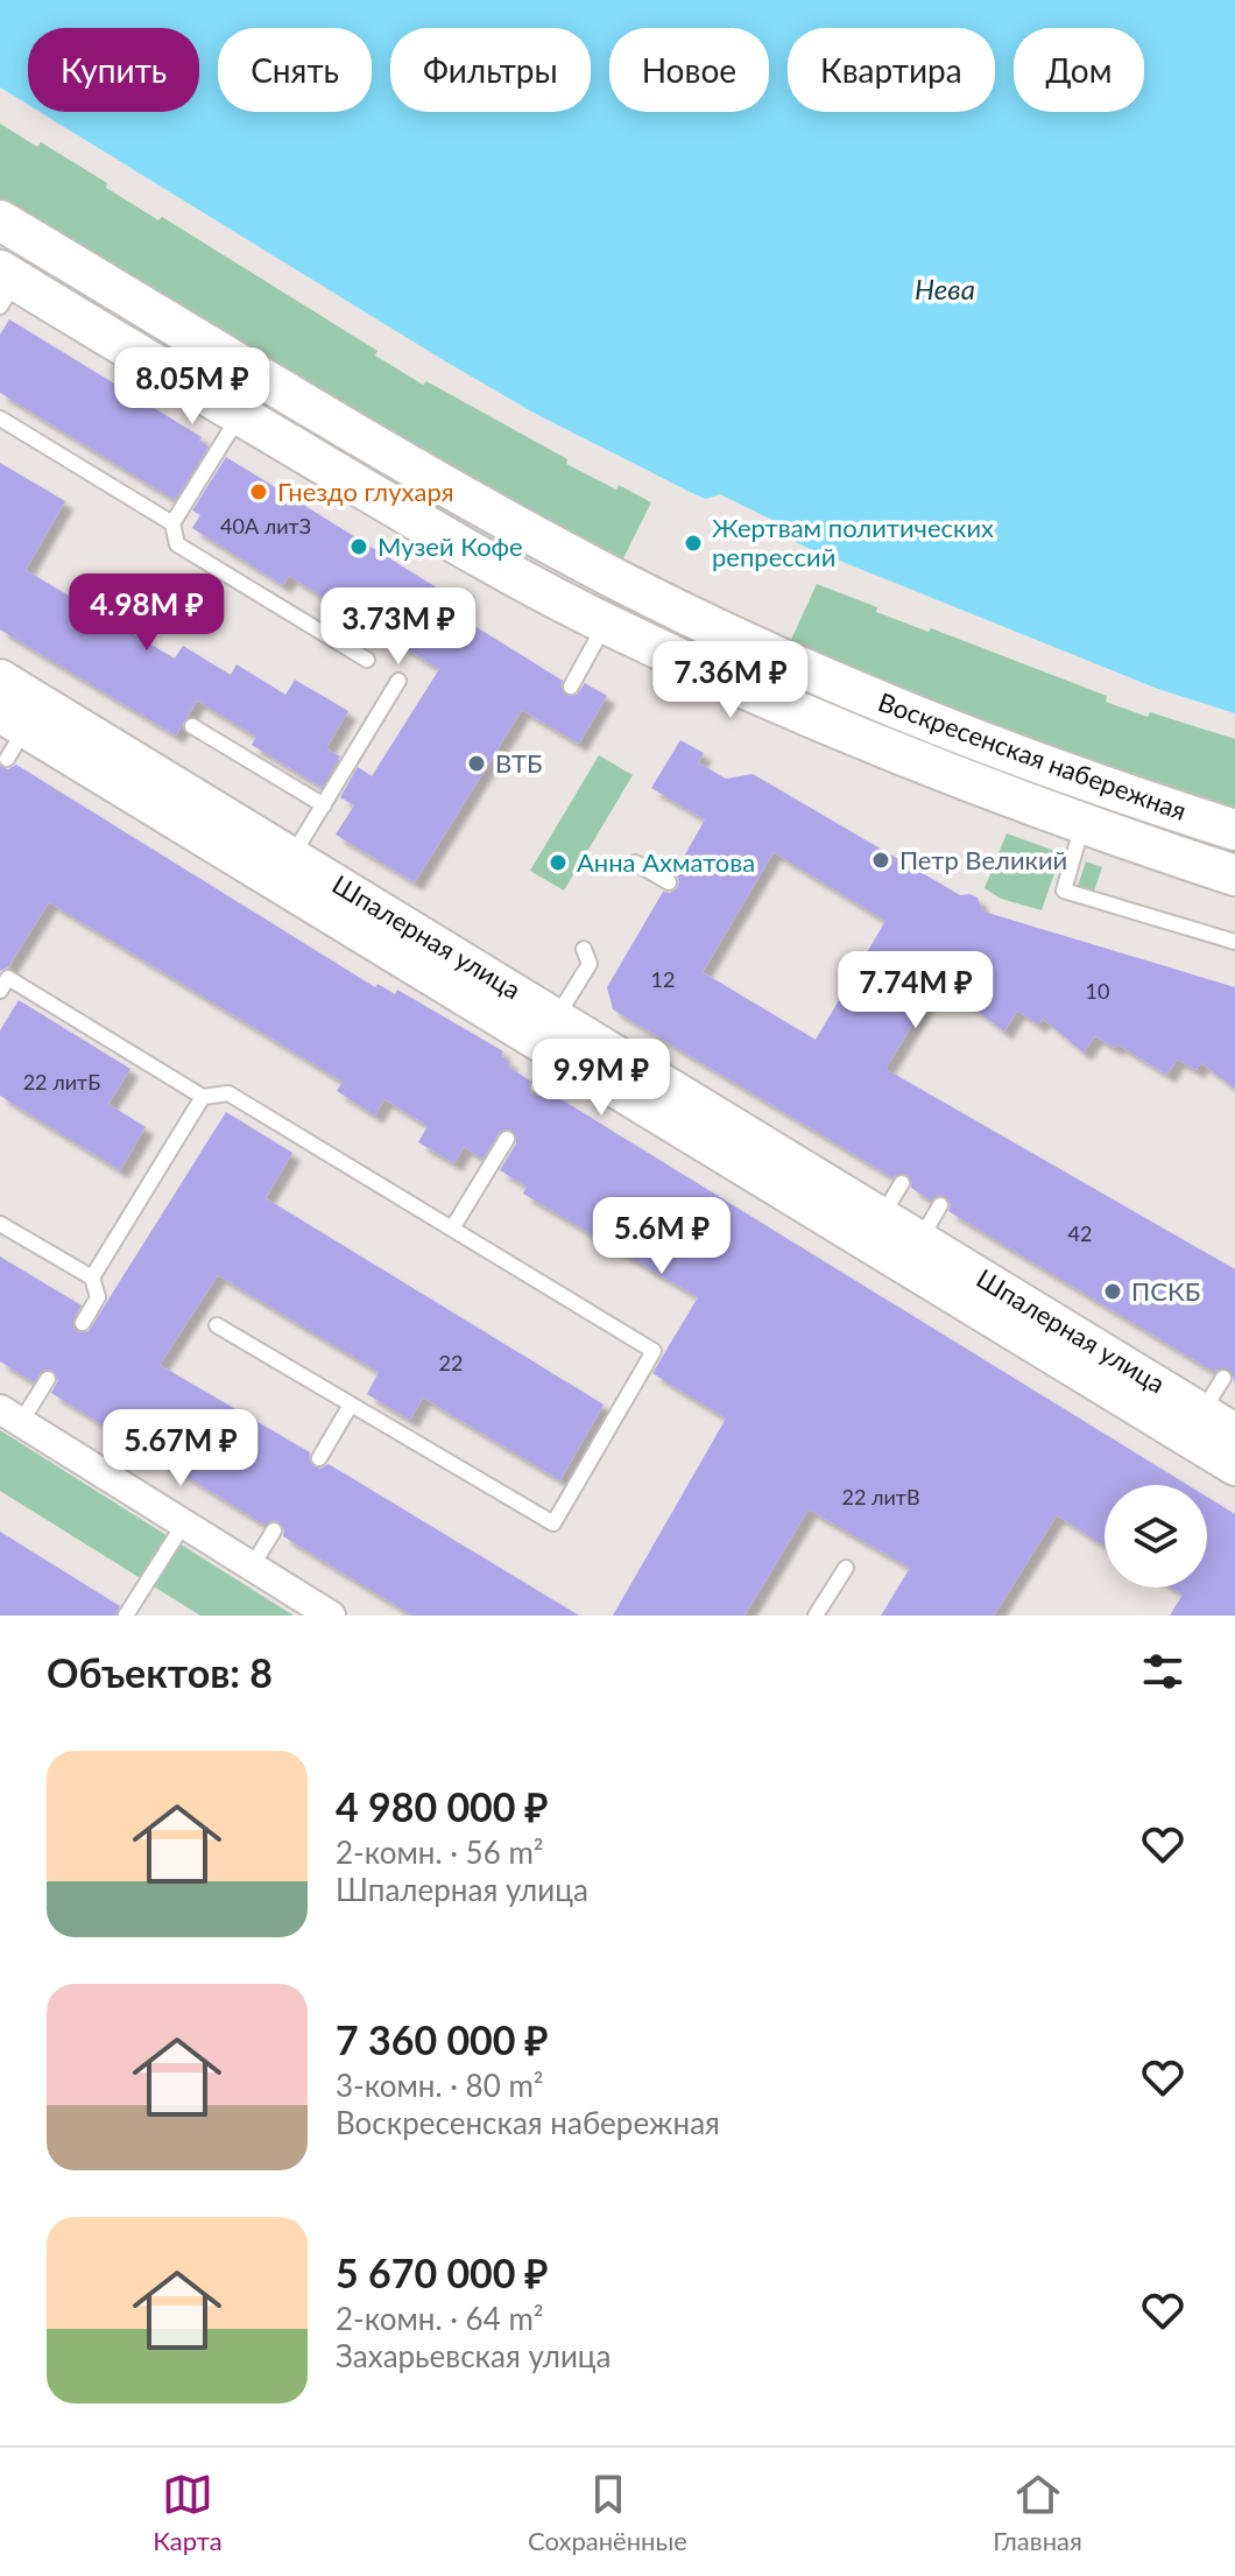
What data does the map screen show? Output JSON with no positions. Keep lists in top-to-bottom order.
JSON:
{
  "streets": {
    "main road": ["Воскресенская набережная"],
    "street": ["Шпалерная улица"]
  },
  "water": ["Нева"],
  "places": [
    "Гнездо глухаря",
    "Жертвам политических репрессий",
    "Музей Кофе",
    "ВТБ",
    "Петр Великий",
    "Анна Ахматова",
    "ПСКБ"
  ],
  "house_numbers": [
    "40А литЗ",
    "12",
    "10",
    "22 литБ",
    "42",
    "22",
    "22 литВ"
  ],
  "page": {
    "chip": [
      "Купить",
      "Снять",
      "Фильтры",
      "Новое",
      "Квартира",
      "Дом"
    ],
    "price": [
      "8.05M ₽",
      "4.98M ₽",
      "3.73M ₽",
      "7.36M ₽",
      "7.74M ₽",
      "9.9M ₽",
      "5.6M ₽",
      "5.67M ₽"
    ],
    "heading": "Объектов: 8",
    "list": [
      {
        "name": "4 980 000 ₽",
        "note": "2-комн. · 56 m² · Шпалерная улица"
      },
      {
        "name": "7 360 000 ₽",
        "note": "3-комн. · 80 m² · Воскресенская набережная"
      },
      {
        "name": "5 670 000 ₽",
        "note": "2-комн. · 64 m² · Захарьевская улица"
      }
    ],
    "tabs": ["Карта", "Сохранённые", "Главная"]
  }
}
